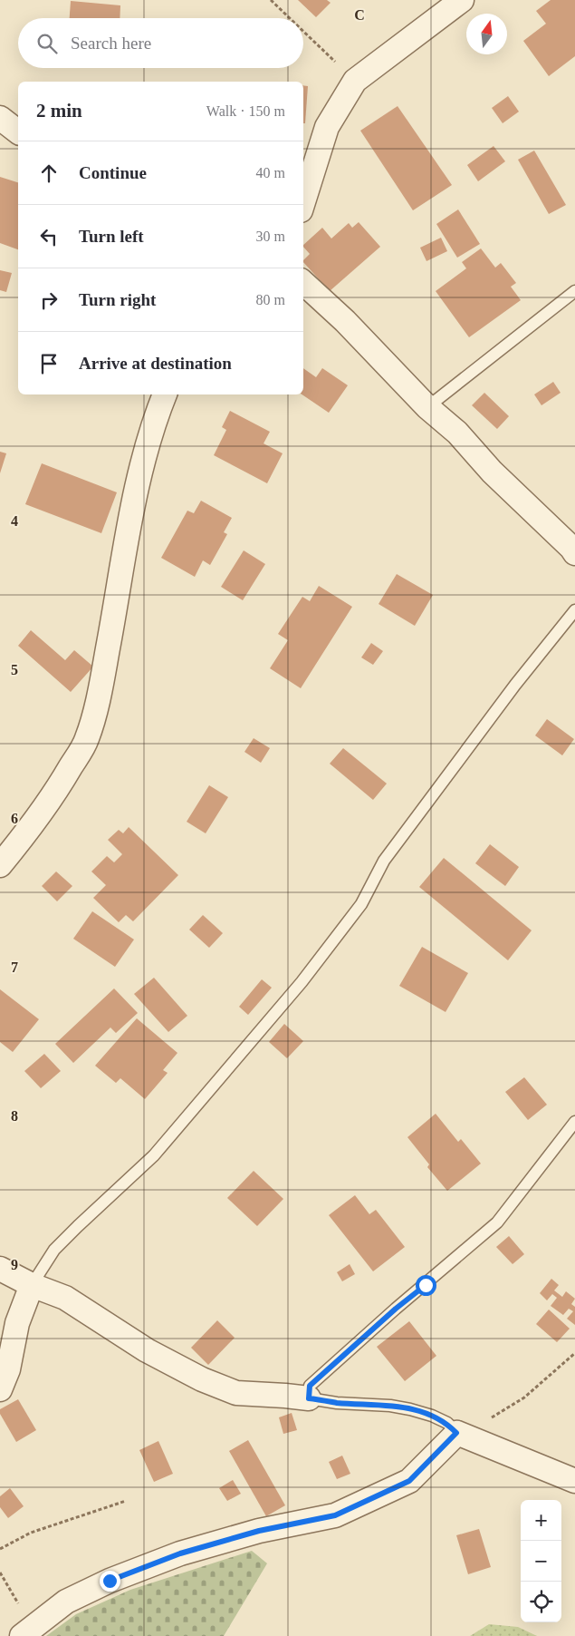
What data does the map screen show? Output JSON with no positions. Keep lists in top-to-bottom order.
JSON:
{
  "north": "top",
  "page": {
    "search": "Search here",
    "heading": ["2 min", "Walk · 150 m"],
    "list": [
      ["Continue", "40 m"],
      ["Turn left", "30 m"],
      ["Turn right", "80 m"],
      "Arrive at destination"
    ],
    "map_buttons": ["+", "−"]
  },
  "grid": {
    "columns": ["C"],
    "rows": [
      "4",
      "5",
      "6",
      "7",
      "8",
      "9"
    ]
  }
}
